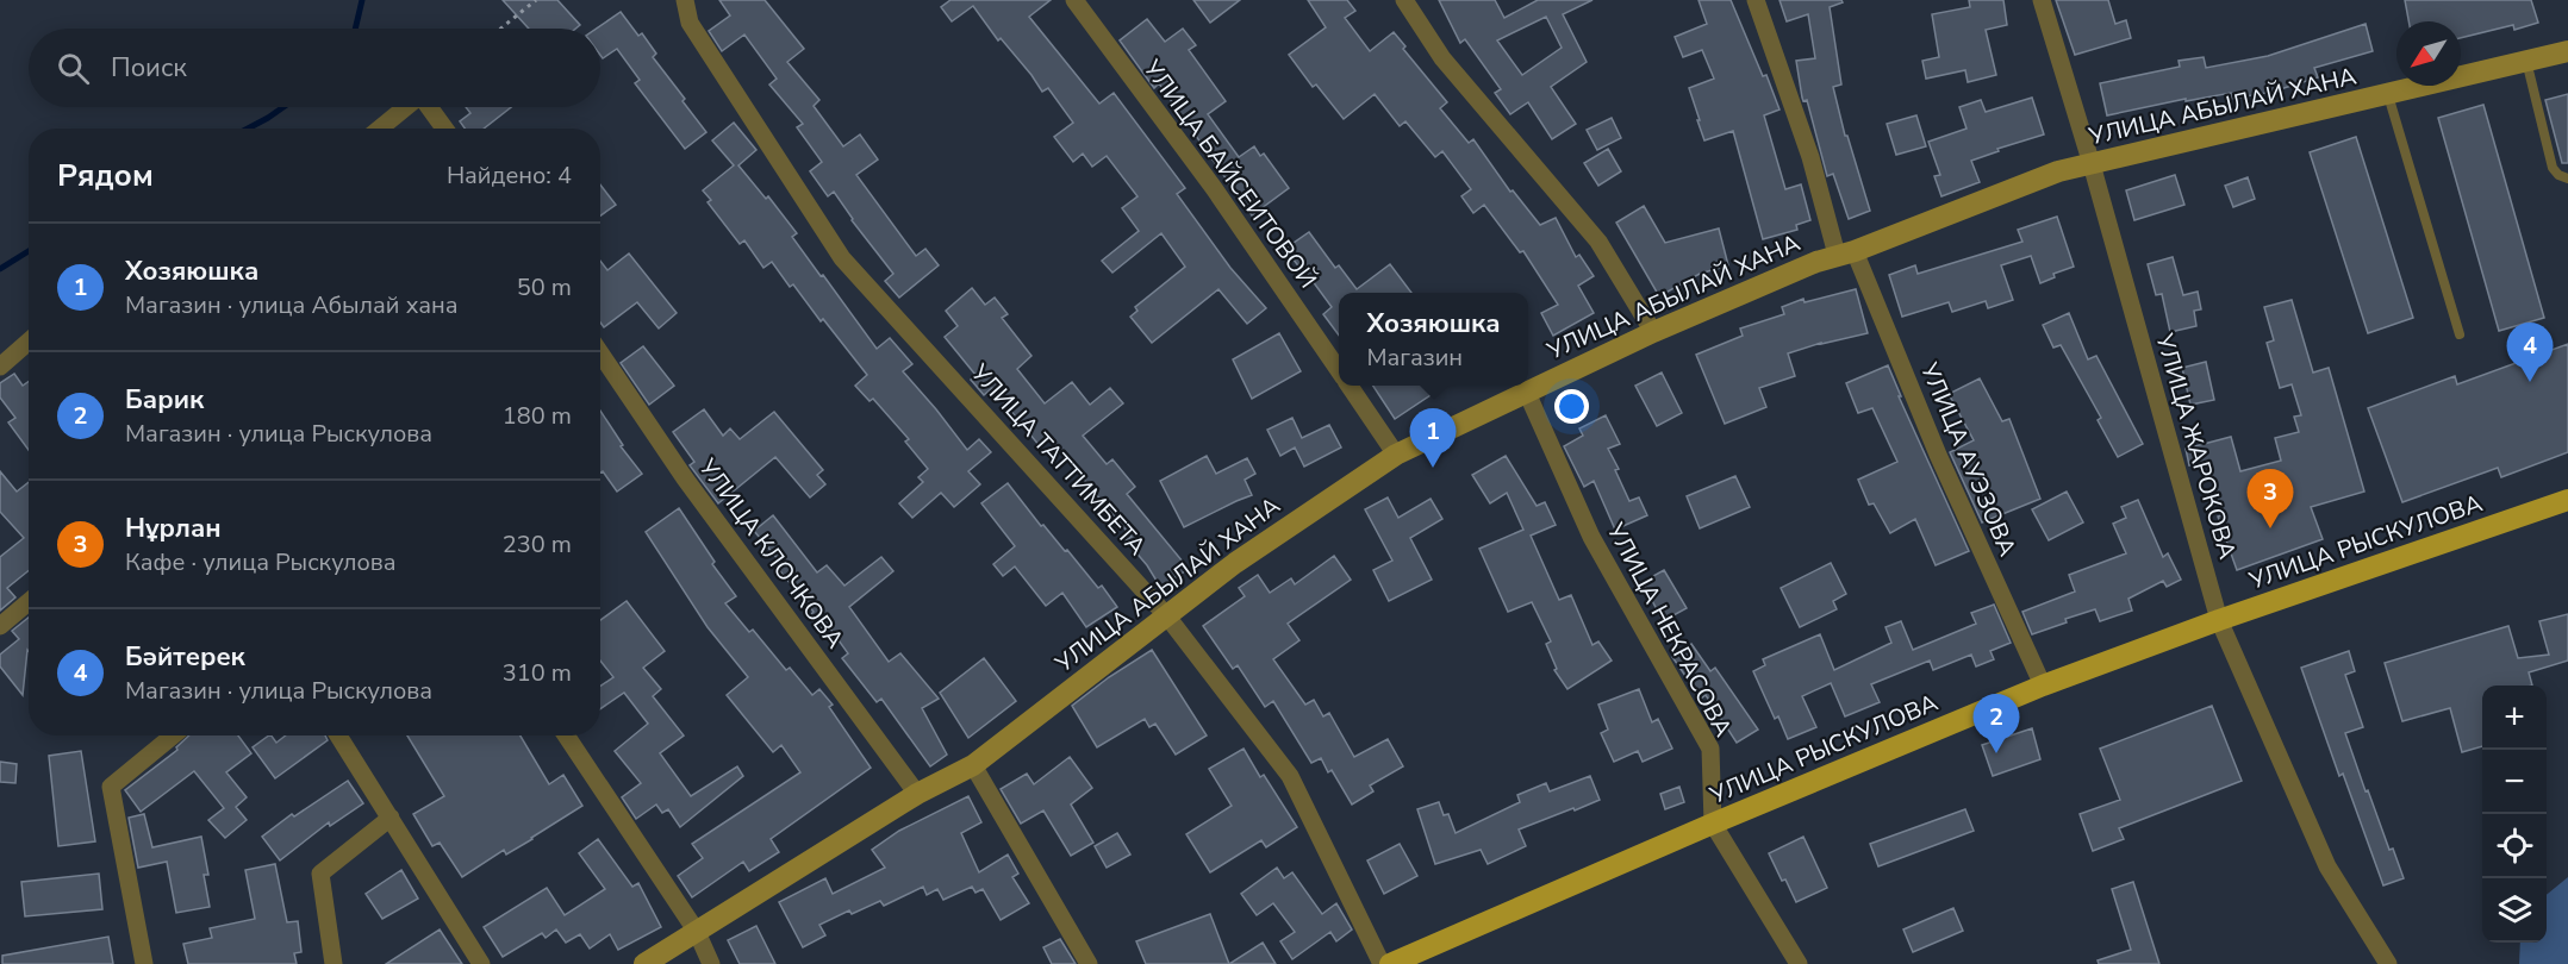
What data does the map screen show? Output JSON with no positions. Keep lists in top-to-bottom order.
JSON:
{
  "streets": {
    "main road": ["УЛИЦА РЫСКУЛОВА"],
    "street": [
      "УЛИЦА АБЫЛАЙ ХАНА",
      "УЛИЦА БАЙСЕИТОВОЙ",
      "УЛИЦА ЖАРОКОВА",
      "УЛИЦА ТАТТИМБЕТА",
      "УЛИЦА АУЭЗОВА",
      "УЛИЦА КЛОЧКОВА",
      "УЛИЦА НЕКРАСОВА"
    ]
  },
  "crossings": [
    ["УЛИЦА АБЫЛАЙ ХАНА", "УЛИЦА БАЙСЕИТОВОЙ"],
    ["УЛИЦА АБЫЛАЙ ХАНА", "УЛИЦА ЖАРОКОВА"],
    ["УЛИЦА АБЫЛАЙ ХАНА", "УЛИЦА ТАТТИМБЕТА"],
    ["УЛИЦА АБЫЛАЙ ХАНА", "УЛИЦА АУЭЗОВА"],
    ["УЛИЦА АБЫЛАЙ ХАНА", "УЛИЦА КЛОЧКОВА"],
    ["УЛИЦА АБЫЛАЙ ХАНА", "УЛИЦА НЕКРАСОВА"],
    ["УЛИЦА ЖАРОКОВА", "УЛИЦА РЫСКУЛОВА"],
    ["УЛИЦА АУЭЗОВА", "УЛИЦА РЫСКУЛОВА"],
    ["УЛИЦА РЫСКУЛОВА", "УЛИЦА НЕКРАСОВА"]
  ],
  "north": "bottom left",
  "page": {
    "search": "Поиск",
    "heading": ["Рядом", "Найдено: 4"],
    "list": [
      {
        "mark": "1",
        "name": "Хозяюшка",
        "note": "Магазин · улица Абылай хана",
        "value": "50 m"
      },
      {
        "mark": "2",
        "name": "Барик",
        "note": "Магазин · улица Рыскулова",
        "value": "180 m"
      },
      {
        "mark": "3",
        "name": "Нұрлан",
        "note": "Кафе · улица Рыскулова",
        "value": "230 m"
      },
      {
        "mark": "4",
        "name": "Бәйтерек",
        "note": "Магазин · улица Рыскулова",
        "value": "310 m"
      }
    ],
    "popup": ["Хозяюшка", "Магазин"],
    "pins": [
      "4",
      "1",
      "3",
      "2"
    ],
    "map_buttons": ["+", "−"]
  }
}
